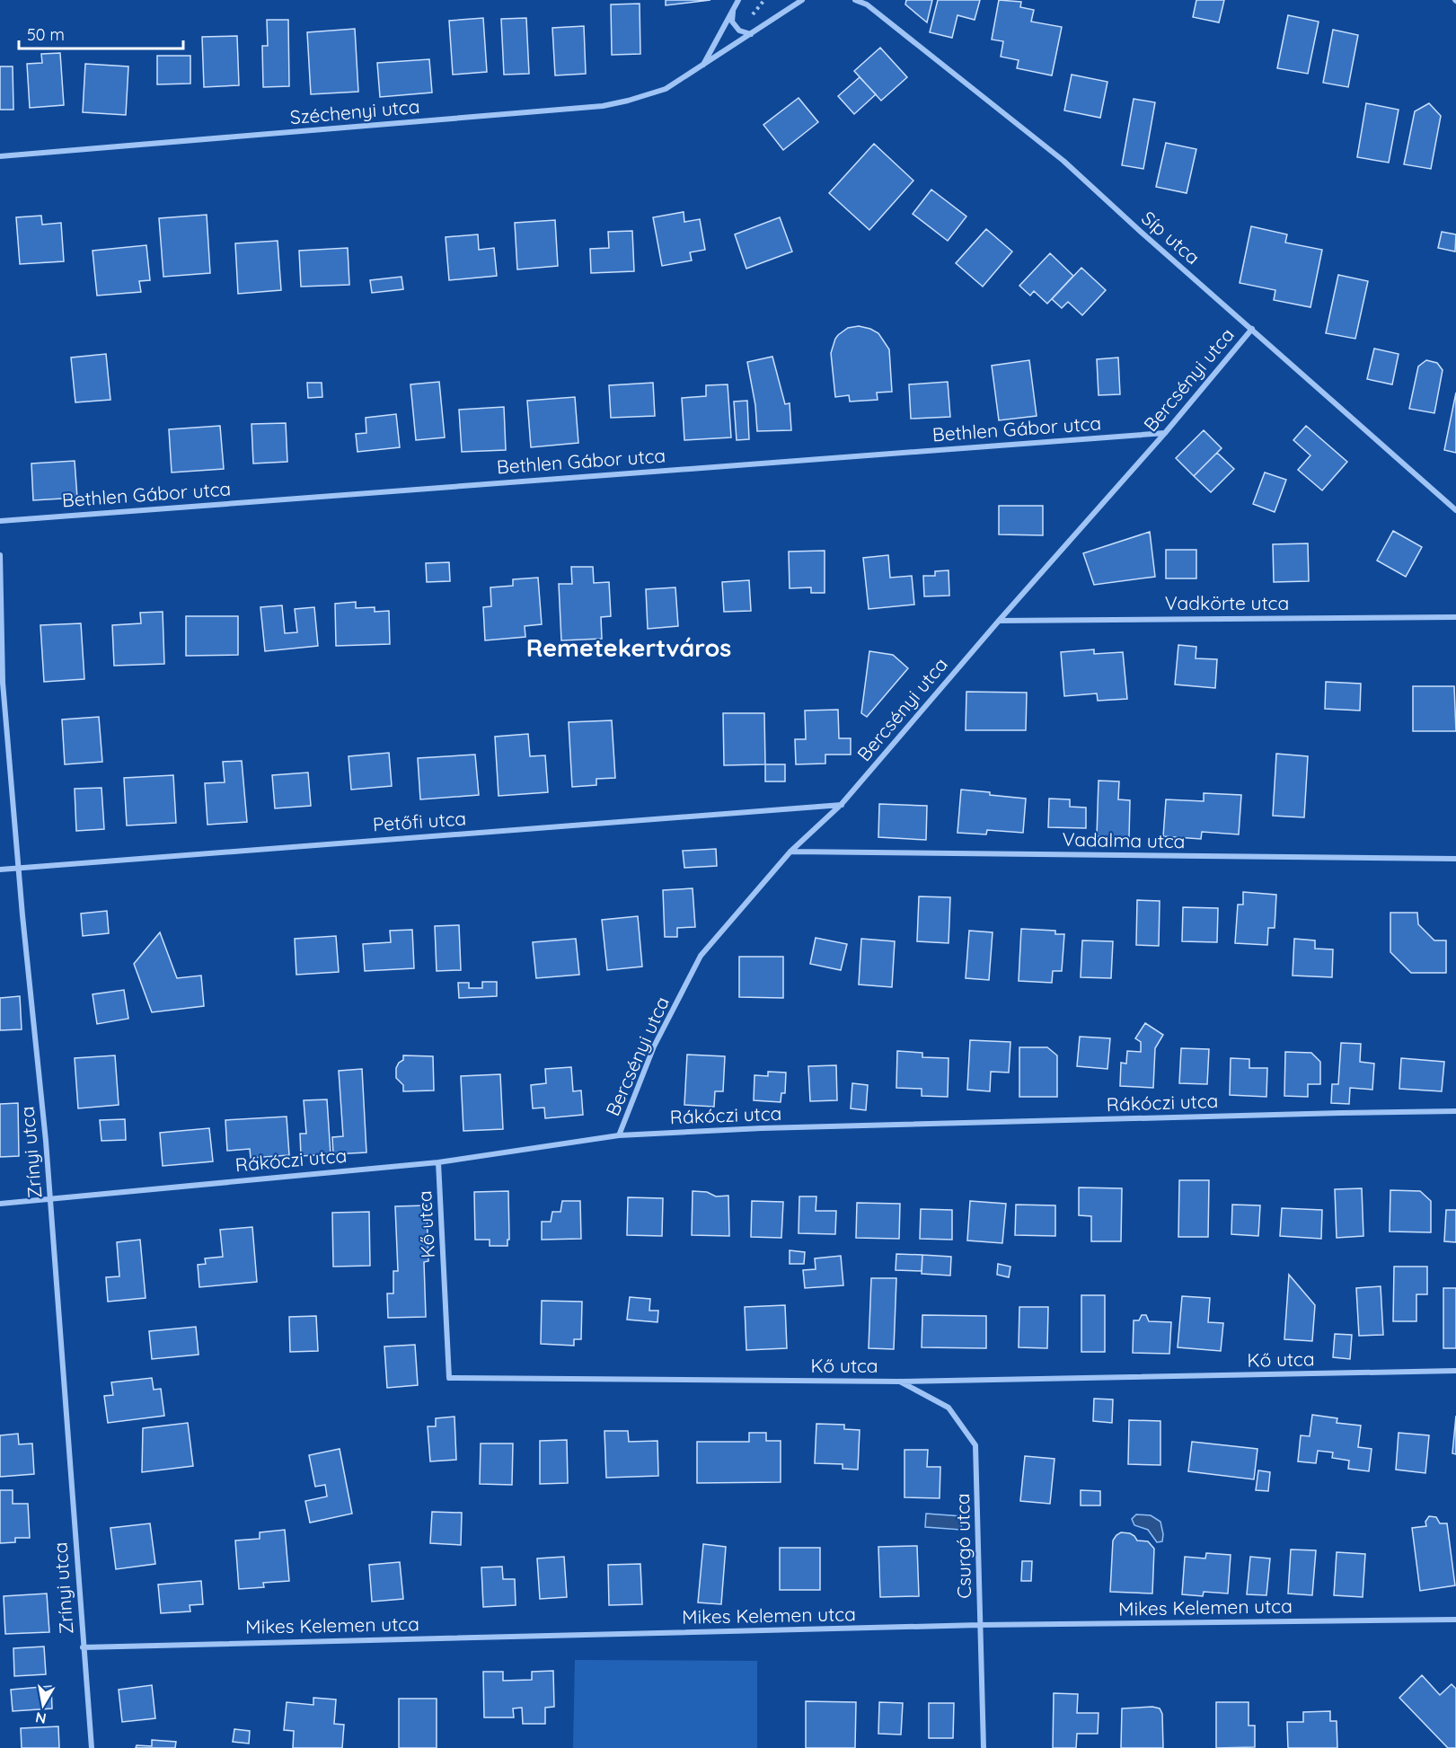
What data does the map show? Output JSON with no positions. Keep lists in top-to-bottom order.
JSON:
{
  "streets": {
    "street": [
      "Széchenyi utca",
      "Síp utca",
      "Bercsényi utca",
      "Bethlen Gábor utca",
      "Vadkörte utca",
      "Petőfi utca",
      "Vadalma utca",
      "Rákóczi utca",
      "Zrínyi utca",
      "Kő utca",
      "Csurgó utca",
      "Mikes Kelemen utca"
    ]
  },
  "crossings": [
    ["Síp utca", "Bercsényi utca"],
    ["Bercsényi utca", "Bethlen Gábor utca"],
    ["Bercsényi utca", "Vadkörte utca"],
    ["Bercsényi utca", "Petőfi utca"],
    ["Bercsényi utca", "Vadalma utca"],
    ["Bercsényi utca", "Rákóczi utca"],
    ["Petőfi utca", "Zrínyi utca"],
    ["Rákóczi utca", "Zrínyi utca"],
    ["Rákóczi utca", "Kő utca"],
    ["Zrínyi utca", "Mikes Kelemen utca"],
    ["Kő utca", "Csurgó utca"],
    ["Csurgó utca", "Mikes Kelemen utca"]
  ],
  "districts": ["Remetekertváros"],
  "scale_bar": "50 m",
  "north": "bottom"
}
